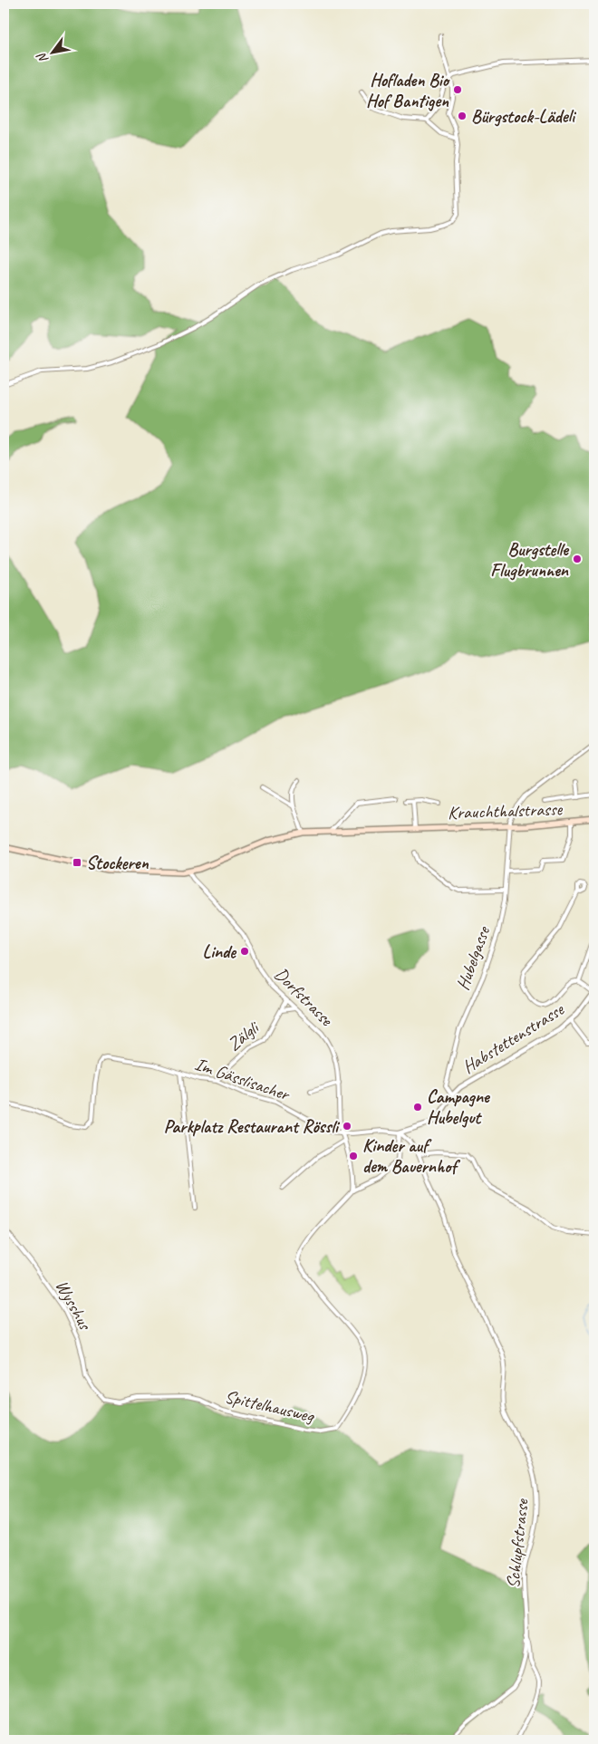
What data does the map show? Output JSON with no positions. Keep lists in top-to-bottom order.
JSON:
{
  "streets": {
    "main road": ["Krauchthalstrasse"],
    "street": [
      "Hubelgasse",
      "Dorfstrasse",
      "Zälgli",
      "Habstettenstrasse",
      "Im Gässlisacher",
      "Wysshus",
      "Spittelhausweg",
      "Schlupfstrasse"
    ]
  },
  "crossings": [
    ["Krauchthalstrasse", "Hubelgasse"],
    ["Krauchthalstrasse", "Dorfstrasse"],
    ["Hubelgasse", "Habstettenstrasse"],
    ["Dorfstrasse", "Zälgli"],
    ["Dorfstrasse", "Im Gässlisacher"],
    ["Zälgli", "Im Gässlisacher"],
    ["Habstettenstrasse", "Schlupfstrasse"],
    ["Wysshus", "Spittelhausweg"]
  ],
  "places": {
    "other": [
      "Hofladen Bio Hof Bantigen",
      "Bürgstock-Lädeli",
      "Burgstelle Flugbrunnen",
      "Linde",
      "Campagne Hubelgut",
      "Parkplatz Restaurant Rössli",
      "Kinder auf dem Bauernhof"
    ],
    "transit": ["Stockeren"]
  },
  "north": "bottom left"
}
